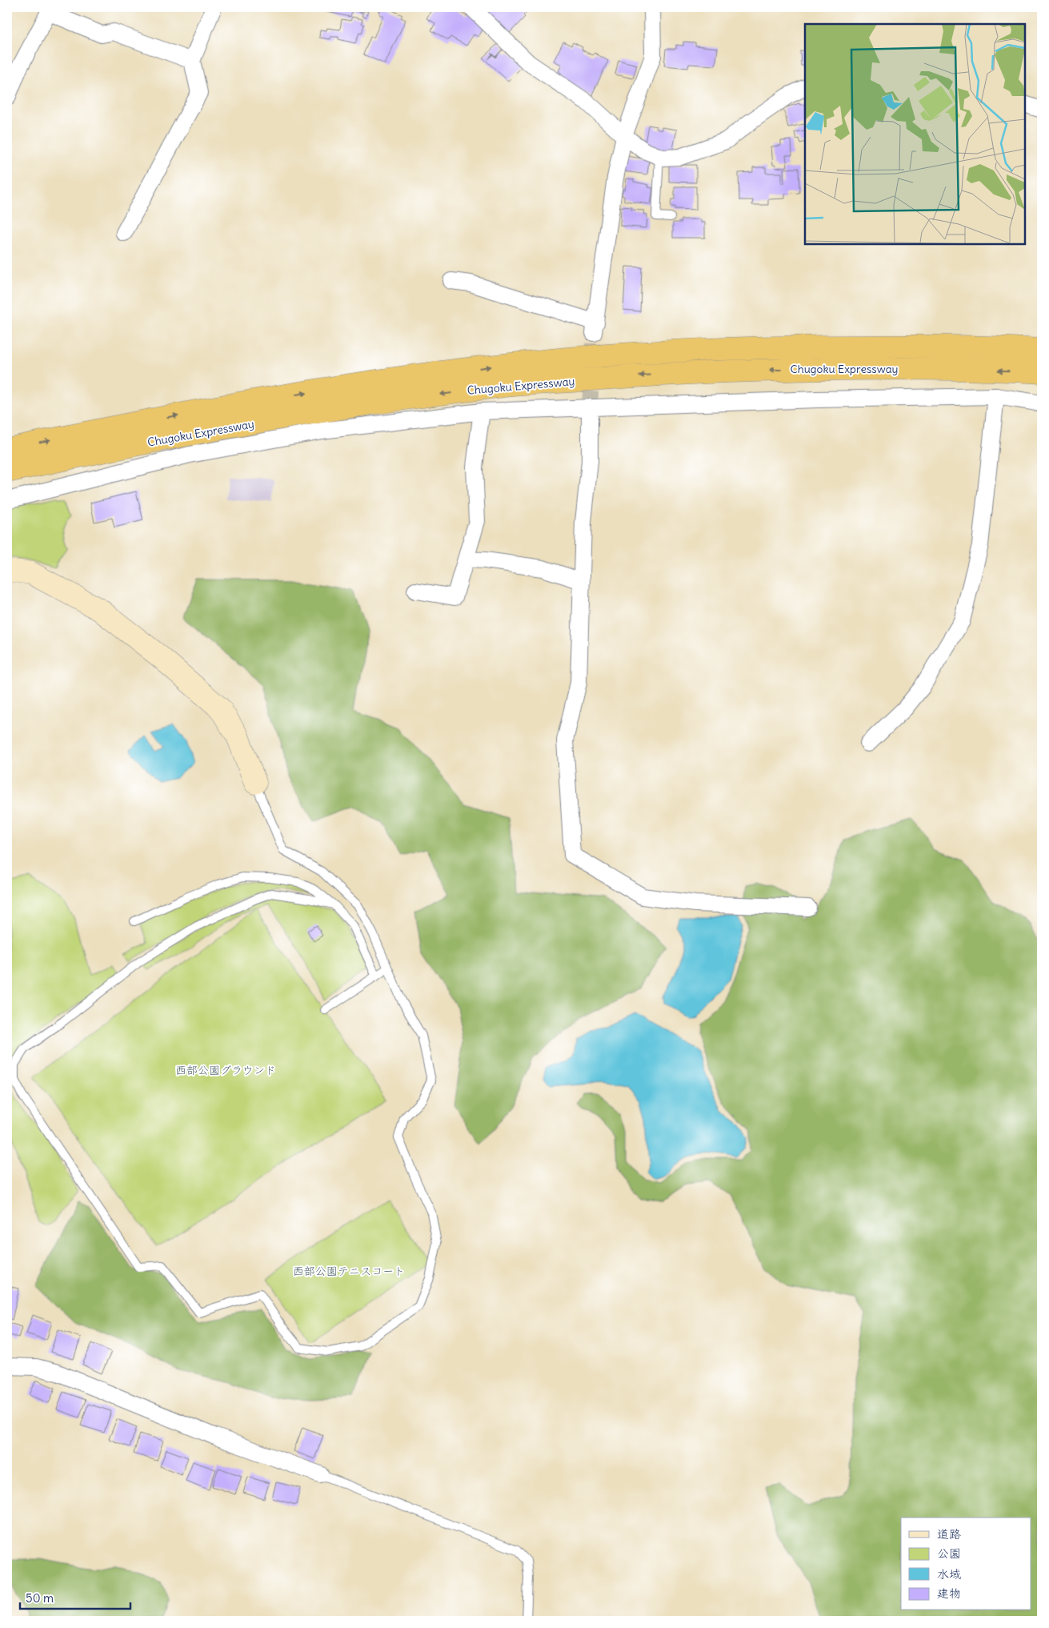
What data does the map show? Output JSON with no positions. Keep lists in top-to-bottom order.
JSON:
{
  "streets": {
    "highway": ["Chugoku Expressway"]
  },
  "parks": ["西部公園グラウンド", "西部公園テニスコート"],
  "legend": [
    "道路",
    "公園",
    "水域",
    "建物"
  ],
  "scale_bar": "50 m"
}
